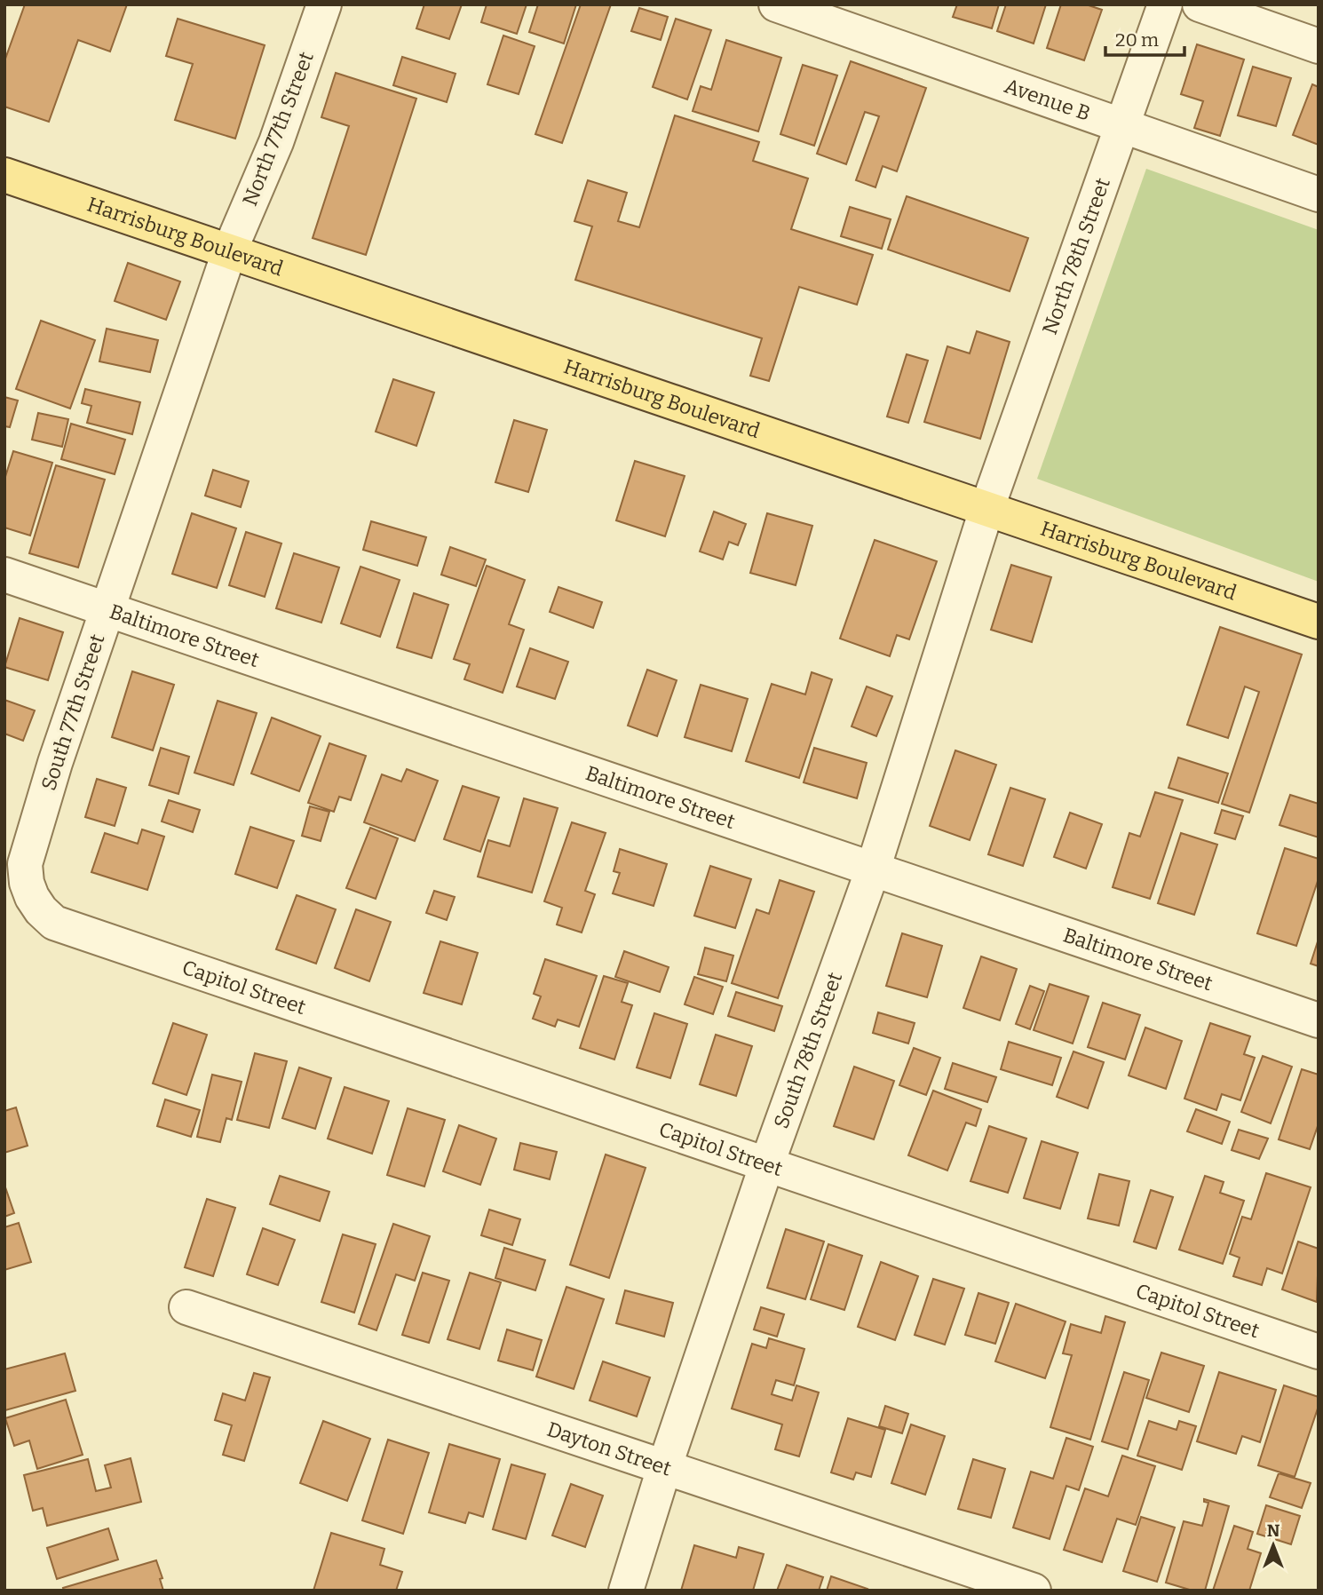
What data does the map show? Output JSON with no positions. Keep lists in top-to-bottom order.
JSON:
{
  "streets": {
    "main road": ["Harrisburg Boulevard"],
    "street": [
      "Avenue B",
      "North 77th Street",
      "North 78th Street",
      "Baltimore Street",
      "South 77th Street",
      "Capitol Street",
      "South 78th Street",
      "Dayton Street"
    ]
  },
  "crossings": [
    ["Avenue B", "North 78th Street"],
    ["North 77th Street", "Harrisburg Boulevard"],
    ["North 77th Street", "South 77th Street"],
    ["Harrisburg Boulevard", "North 78th Street"],
    ["Harrisburg Boulevard", "South 77th Street"],
    ["Harrisburg Boulevard", "South 78th Street"],
    ["North 78th Street", "South 78th Street"],
    ["Baltimore Street", "South 77th Street"],
    ["Baltimore Street", "South 78th Street"],
    ["South 77th Street", "Capitol Street"],
    ["Capitol Street", "South 78th Street"],
    ["South 78th Street", "Dayton Street"]
  ],
  "scale_bar": "20 m",
  "north": "top"
}
